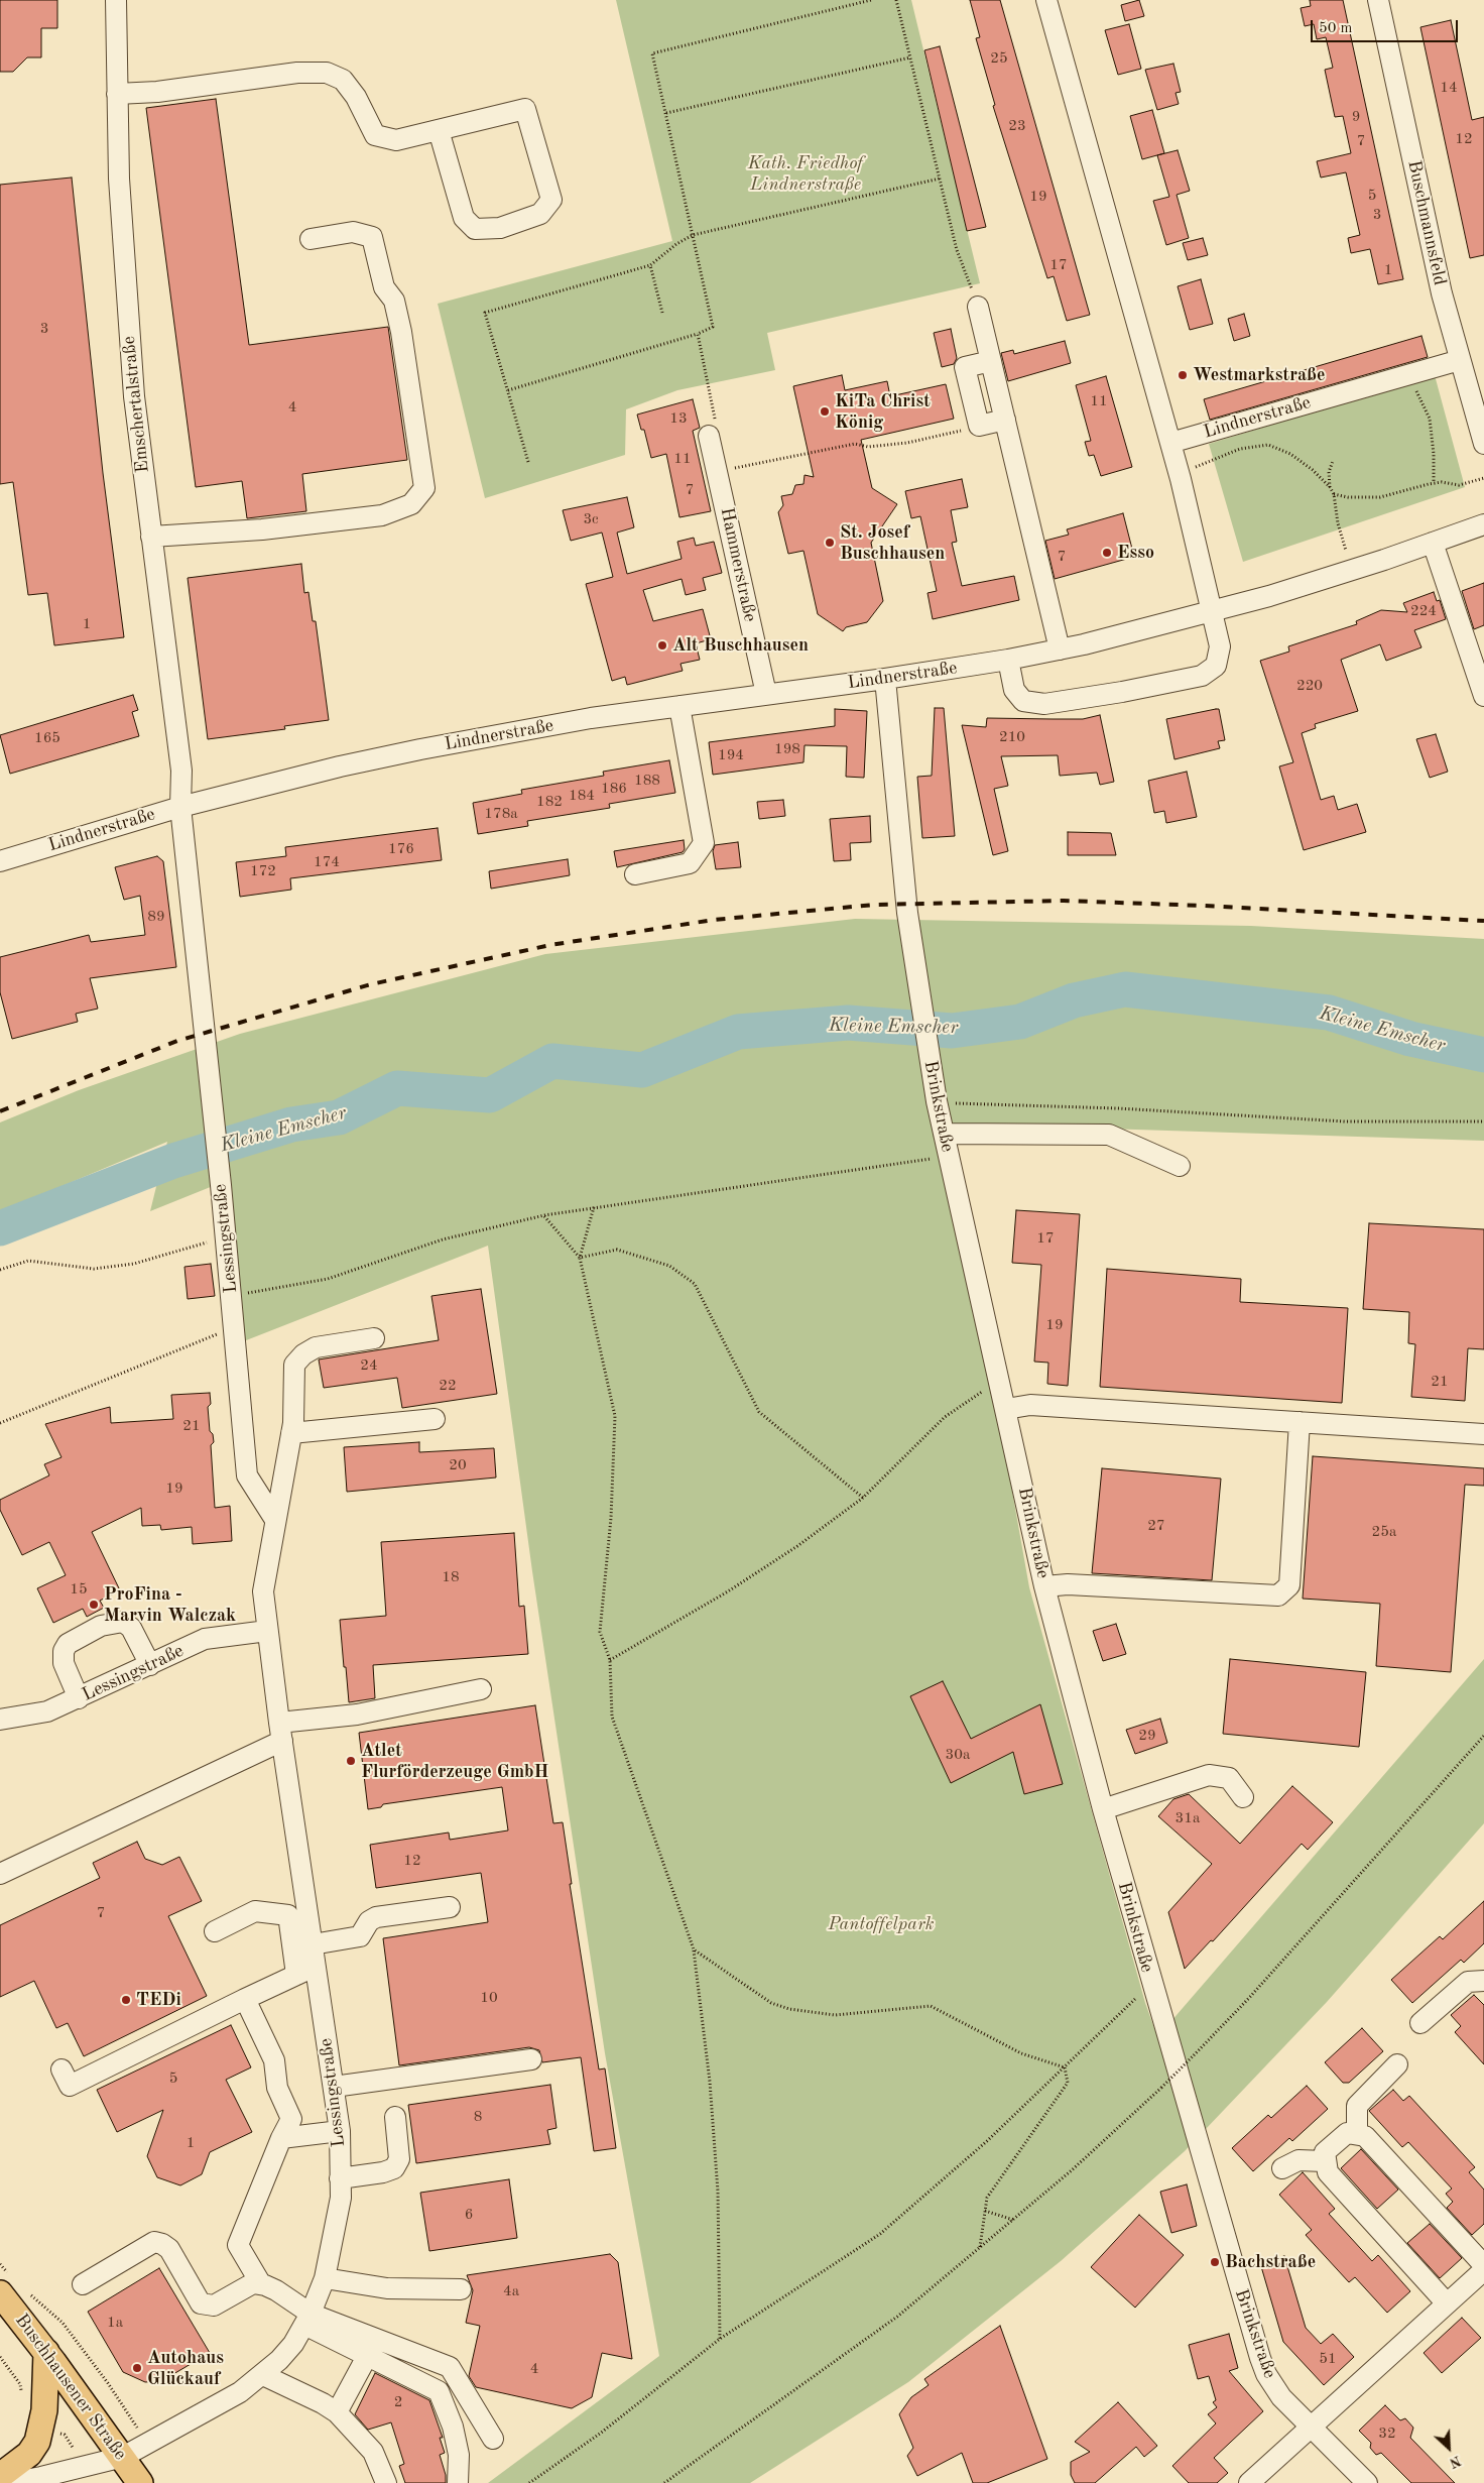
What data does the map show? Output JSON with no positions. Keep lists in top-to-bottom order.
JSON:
{
  "streets": {
    "main road": ["Buschhausener Straße"],
    "street": [
      "Buschmannsfeld",
      "Emschertalstraße",
      "Lindnerstraße",
      "Hammerstraße",
      "Brinkstraße",
      "Lessingstraße"
    ]
  },
  "crossings": [
    ["Buschmannsfeld", "Lindnerstraße"],
    ["Emschertalstraße", "Lindnerstraße"],
    ["Emschertalstraße", "Lessingstraße"],
    ["Lindnerstraße", "Hammerstraße"],
    ["Lindnerstraße", "Brinkstraße"],
    ["Lindnerstraße", "Lessingstraße"],
    ["Lessingstraße", "Buschhausener Straße"]
  ],
  "water": ["Kleine Emscher"],
  "parks": ["Kath. Friedhof Lindnerstraße", "Pantoffelpark"],
  "places": [
    "Westmarkstraße",
    "KiTa Christ König",
    "St. Josef Buschhausen",
    "Esso",
    "Alt Buschhausen",
    "ProFina - Marvin Walczak",
    "Atlet Flurförderzeuge GmbH",
    "TEDi",
    "Bachstraße",
    "Autohaus Glückauf"
  ],
  "house_numbers": [
    "25",
    "14",
    "9",
    "23",
    "12",
    "7",
    "5",
    "19",
    "3",
    "17",
    "1",
    "3",
    "11",
    "4",
    "13",
    "11",
    "7",
    "3c",
    "7",
    "224",
    "1",
    "220",
    "210",
    "165",
    "198",
    "194",
    "188",
    "186",
    "184",
    "182",
    "178a",
    "176",
    "174",
    "172",
    "89",
    "17",
    "19",
    "24",
    "21",
    "22",
    "21",
    "20",
    "19",
    "27",
    "25a",
    "18",
    "15",
    "29",
    "30a",
    "31a",
    "12",
    "7",
    "10",
    "5",
    "8",
    "1",
    "6",
    "4a",
    "1a",
    "51",
    "4",
    "2",
    "32"
  ],
  "scale_bar": "50 m",
  "north": "bottom right"
}
